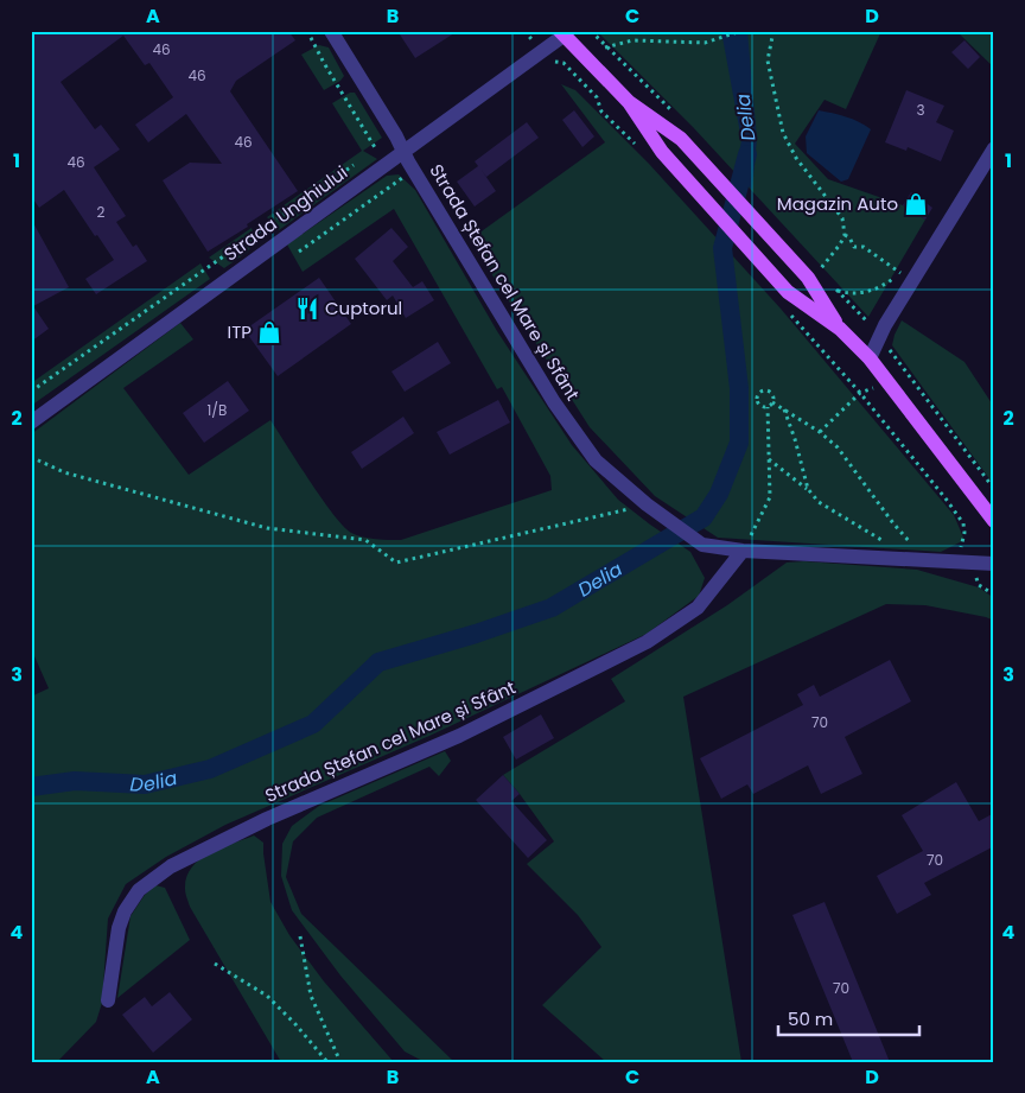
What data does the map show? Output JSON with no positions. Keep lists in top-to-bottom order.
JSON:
{
  "streets": {
    "street": ["Strada Unghiului", "Strada Ștefan cel Mare și Sfânt"]
  },
  "crossings": [
    ["Strada Unghiului", "Strada Ștefan cel Mare și Sfânt"]
  ],
  "water": ["Delia"],
  "places": {
    "shop": ["Magazin Auto", "ITP"],
    "restaurant": ["Cuptorul"]
  },
  "house_numbers": [
    "46",
    "46",
    "3",
    "46",
    "46",
    "2",
    "1/B",
    "70",
    "70",
    "70"
  ],
  "scale_bar": "50 m",
  "grid": {
    "columns": [
      "A",
      "B",
      "C",
      "D"
    ],
    "rows": [
      "1",
      "2",
      "3",
      "4"
    ]
  }
}
